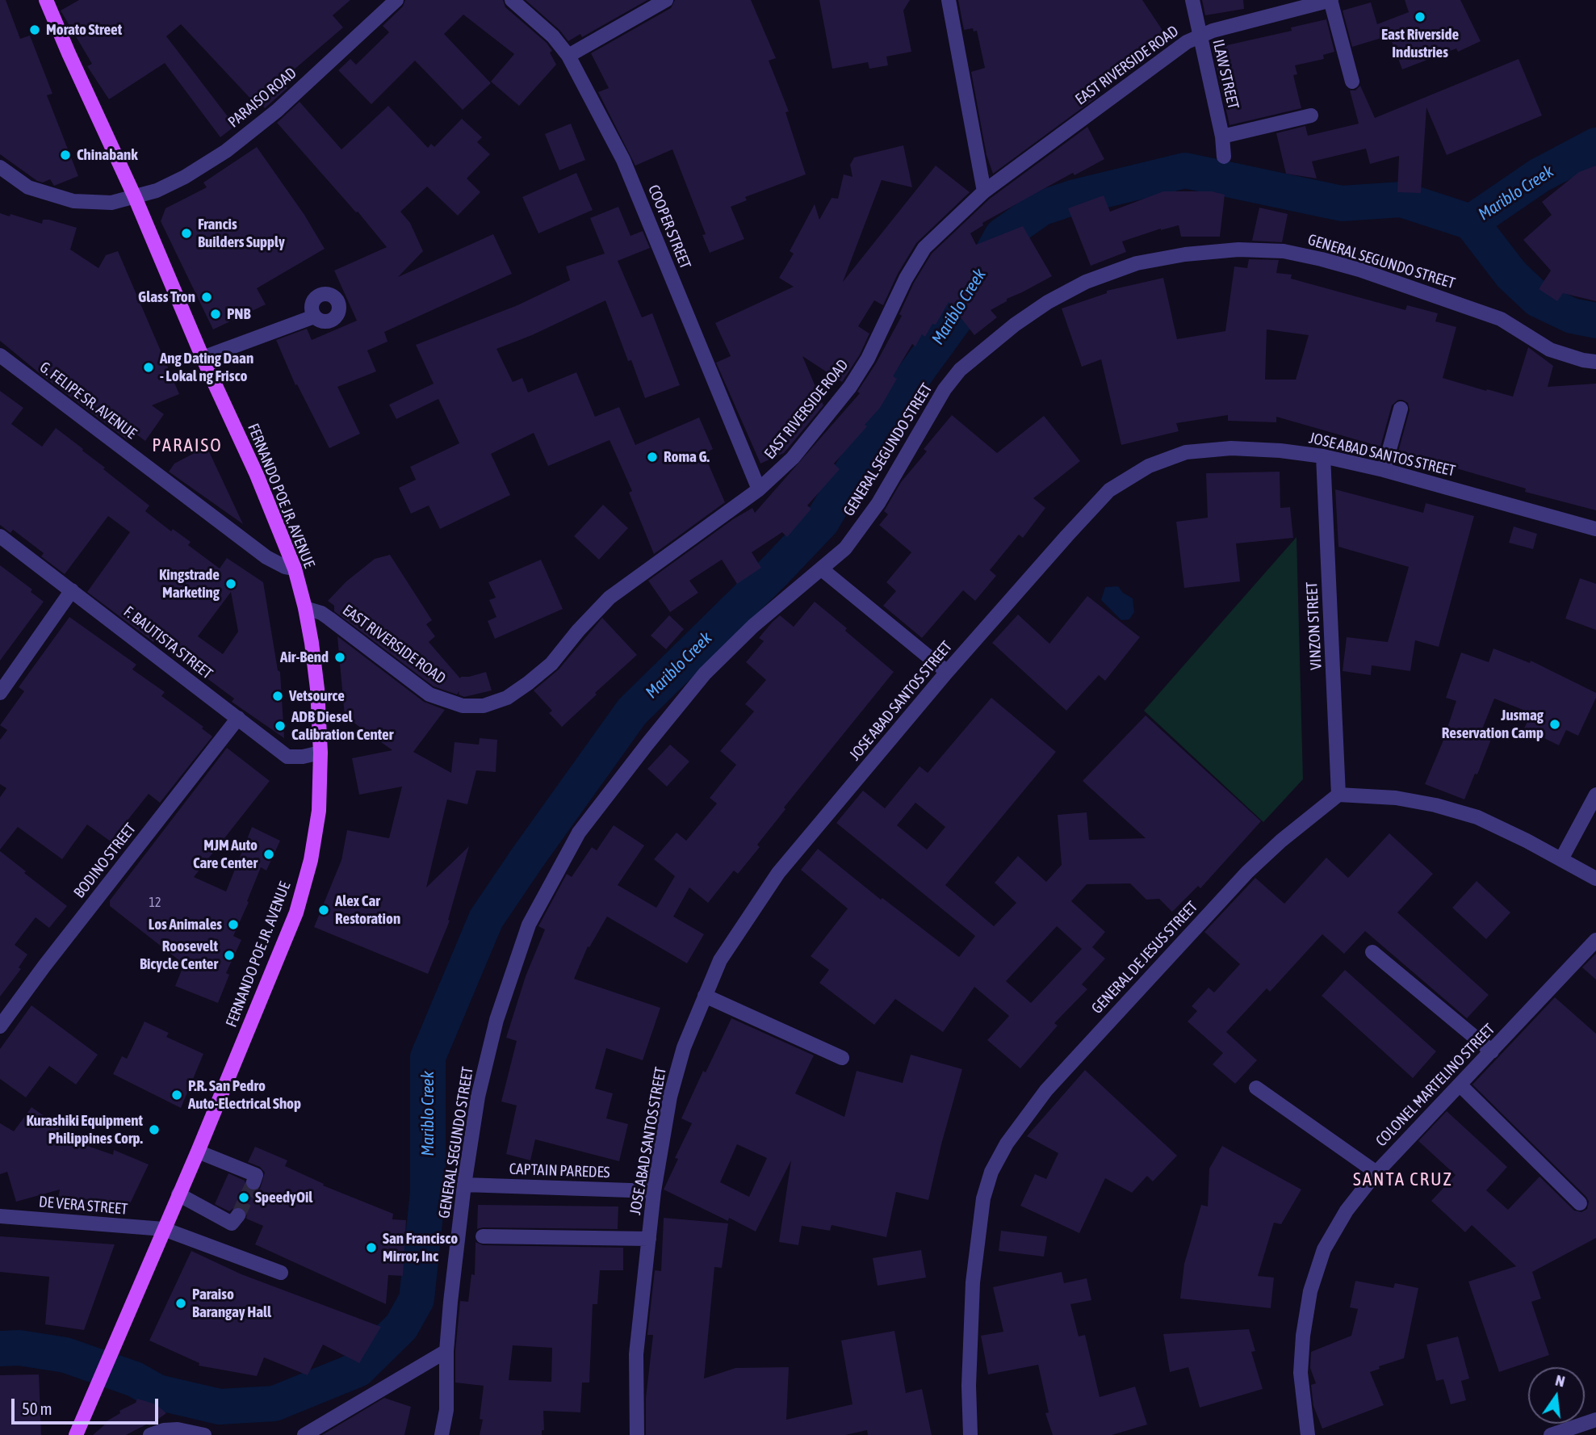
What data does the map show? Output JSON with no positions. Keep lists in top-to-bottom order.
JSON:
{
  "streets": {
    "main road": ["FERNANDO POE JR. AVENUE"],
    "street": [
      "EAST RIVERSIDE ROAD",
      "ILAW STREET",
      "PARAISO ROAD",
      "COOPER STREET",
      "GENERAL SEGUNDO STREET",
      "G. FELIPE SR. AVENUE",
      "JOSE ABAD SANTOS STREET",
      "VINZON STREET",
      "F. BAUTISTA STREET",
      "BODINO STREET",
      "GENERAL DE JESUS STREET",
      "COLONEL MARTELINO STREET",
      "CAPTAIN PAREDES",
      "DE VERA STREET"
    ]
  },
  "crossings": [
    ["EAST RIVERSIDE ROAD", "ILAW STREET"],
    ["EAST RIVERSIDE ROAD", "COOPER STREET"],
    ["EAST RIVERSIDE ROAD", "FERNANDO POE JR. AVENUE"],
    ["PARAISO ROAD", "FERNANDO POE JR. AVENUE"],
    ["GENERAL SEGUNDO STREET", "CAPTAIN PAREDES"],
    ["G. FELIPE SR. AVENUE", "FERNANDO POE JR. AVENUE"],
    ["JOSE ABAD SANTOS STREET", "VINZON STREET"],
    ["JOSE ABAD SANTOS STREET", "CAPTAIN PAREDES"],
    ["FERNANDO POE JR. AVENUE", "F. BAUTISTA STREET"],
    ["FERNANDO POE JR. AVENUE", "DE VERA STREET"],
    ["VINZON STREET", "GENERAL DE JESUS STREET"],
    ["F. BAUTISTA STREET", "BODINO STREET"]
  ],
  "districts": ["PARAISO", "SANTA CRUZ"],
  "water": ["Mariblo Creek"],
  "places": [
    "East Riverside Industries",
    "Morato Street",
    "Chinabank",
    "Francis Builders Supply",
    "Glass Tron",
    "PNB",
    "Ang Dating Daan - Lokal ng Frisco",
    "Roma G.",
    "Kingstrade Marketing",
    "Air-Bend",
    "Vetsource",
    "Jusmag Reservation Camp",
    "ADB Diesel Calibration Center",
    "MJM Auto Care Center",
    "Alex Car Restoration",
    "Los Animales",
    "Roosevelt Bicycle Center",
    "P.R. San Pedro Auto-Electrical Shop",
    "Kurashiki Equipment Philippines Corp.",
    "SpeedyOil",
    "San Francisco Mirror, Inc",
    "Paraiso Barangay Hall"
  ],
  "house_numbers": ["12"],
  "scale_bar": "50 m",
  "north": "top"
}
